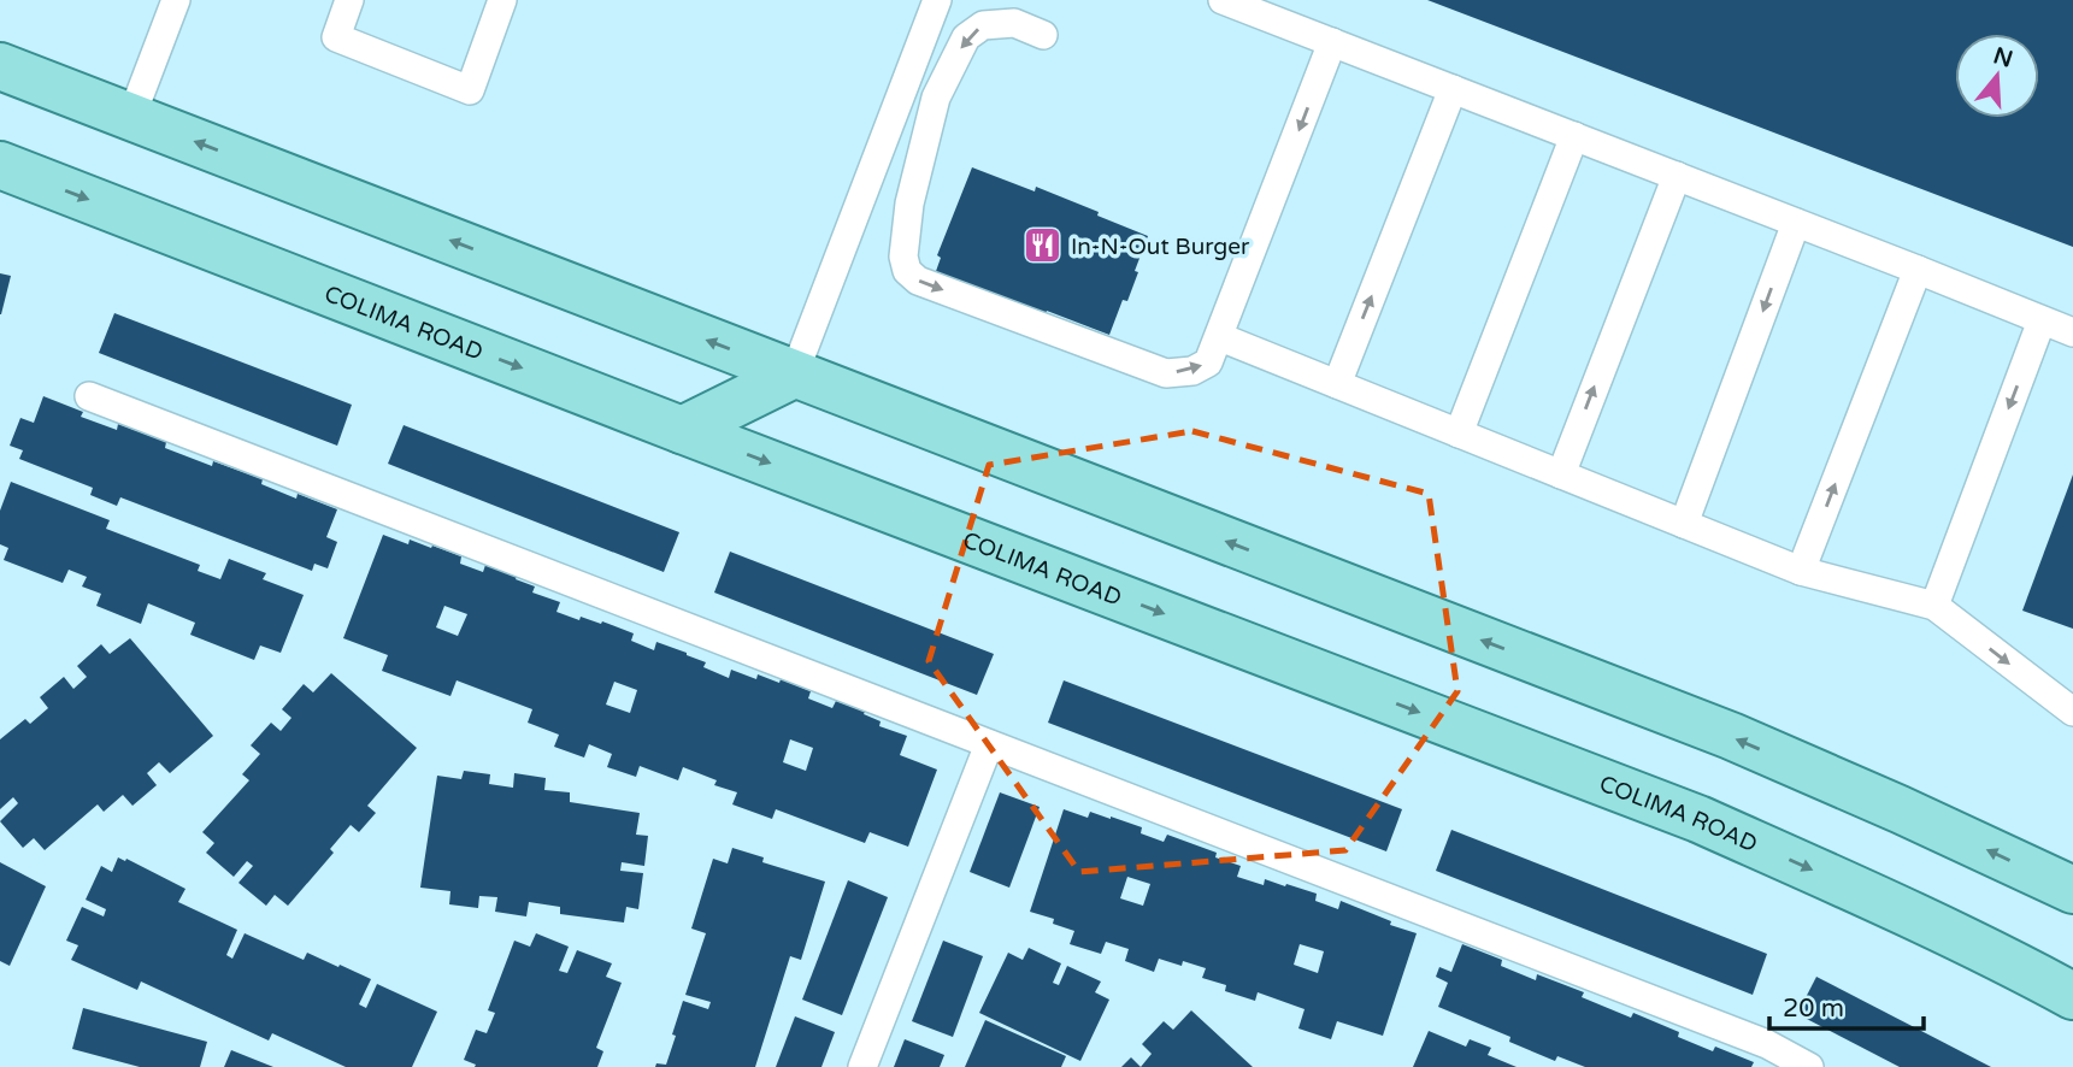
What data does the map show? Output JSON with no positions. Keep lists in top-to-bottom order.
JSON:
{
  "streets": {
    "main road": ["COLIMA ROAD"]
  },
  "places": {
    "restaurant": ["In-N-Out Burger"]
  },
  "scale_bar": "20 m",
  "north": "top"
}
